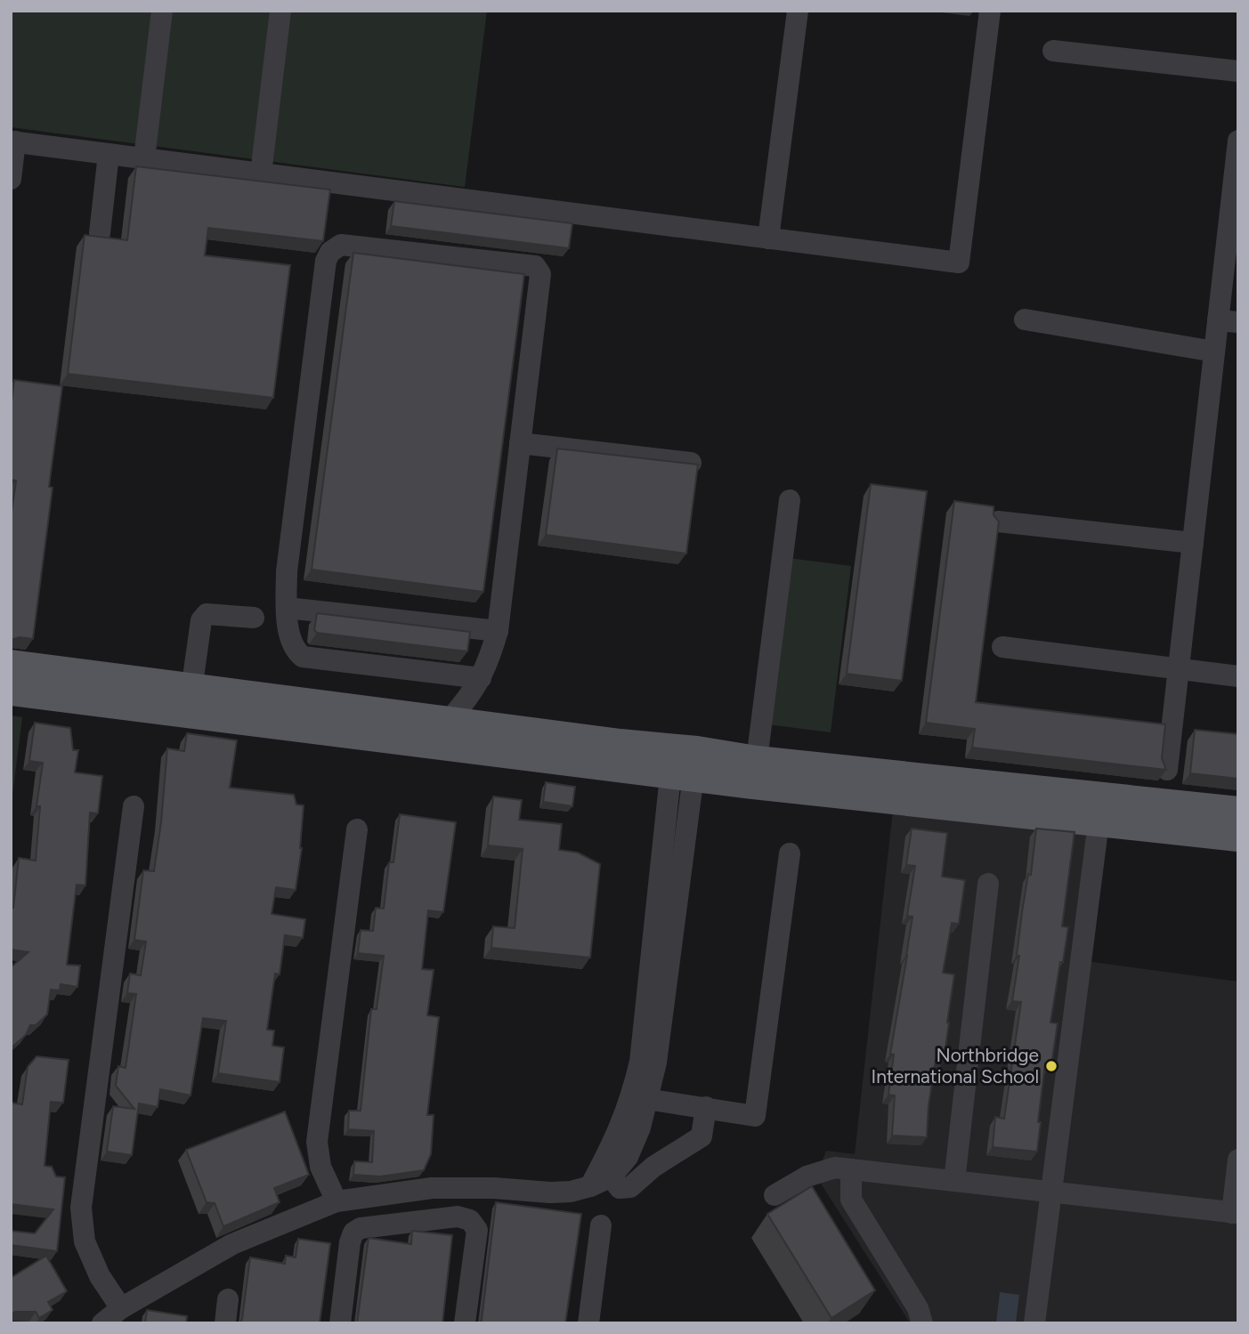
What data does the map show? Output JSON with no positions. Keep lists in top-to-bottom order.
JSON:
{
  "places": ["Northbridge International School"]
}
